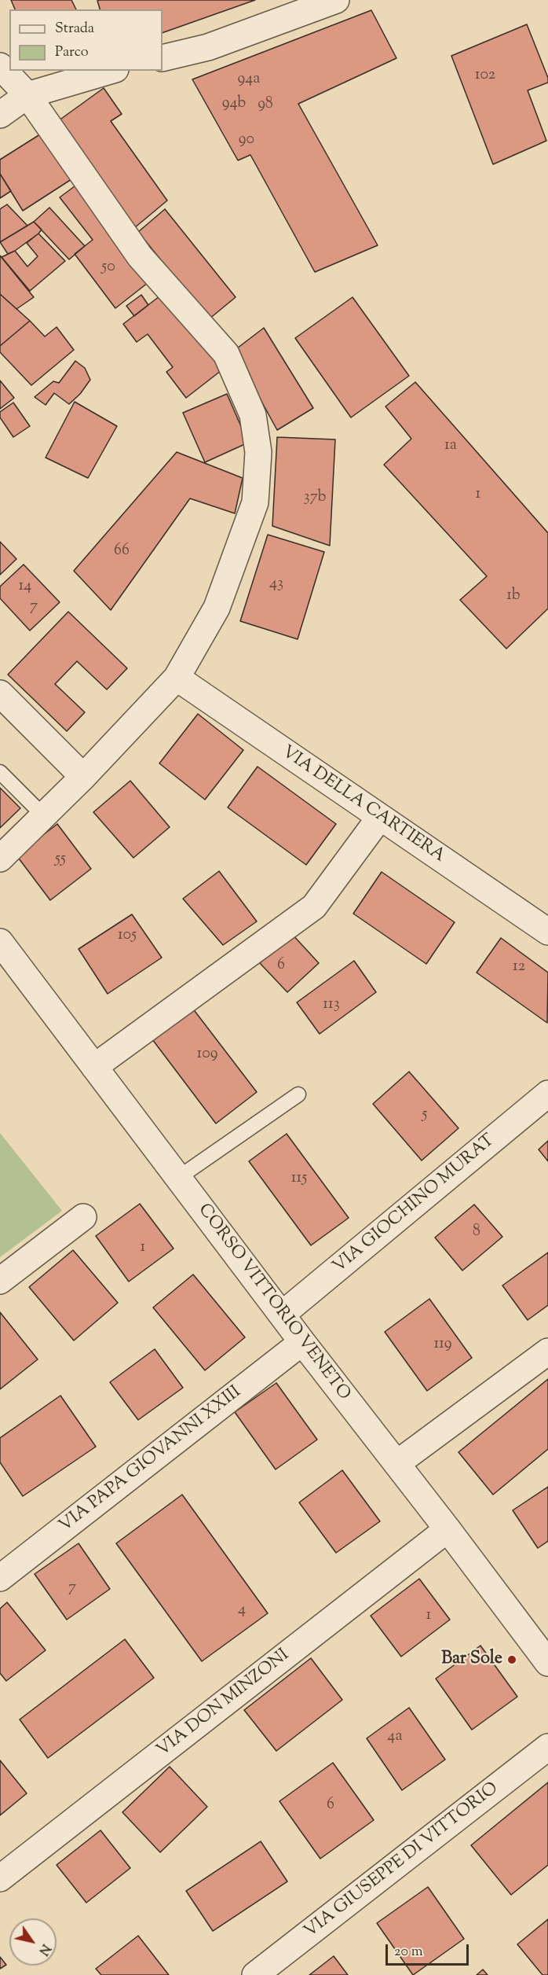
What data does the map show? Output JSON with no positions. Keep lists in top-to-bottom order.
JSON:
{
  "streets": {
    "street": [
      "VIA DELLA CARTIERA",
      "VIA GIOCHINO MURAT",
      "CORSO VITTORIO VENETO",
      "VIA PAPA GIOVANNI XXIII",
      "VIA DON MINZONI",
      "VIA GIUSEPPE DI VITTORIO"
    ]
  },
  "crossings": [
    ["VIA GIOCHINO MURAT", "CORSO VITTORIO VENETO"],
    ["CORSO VITTORIO VENETO", "VIA PAPA GIOVANNI XXIII"],
    ["CORSO VITTORIO VENETO", "VIA DON MINZONI"]
  ],
  "places": ["Bar Sole"],
  "house_numbers": [
    "102",
    "94a",
    "94b",
    "98",
    "90",
    "50",
    "1a",
    "1",
    "37b",
    "66",
    "43",
    "14",
    "1b",
    "7",
    "55",
    "105",
    "6",
    "12",
    "113",
    "109",
    "5",
    "115",
    "8",
    "1",
    "119",
    "7",
    "4",
    "1",
    "4a",
    "6"
  ],
  "legend": ["Strada", "Parco"],
  "scale_bar": "20 m",
  "north": "bottom right"
}
